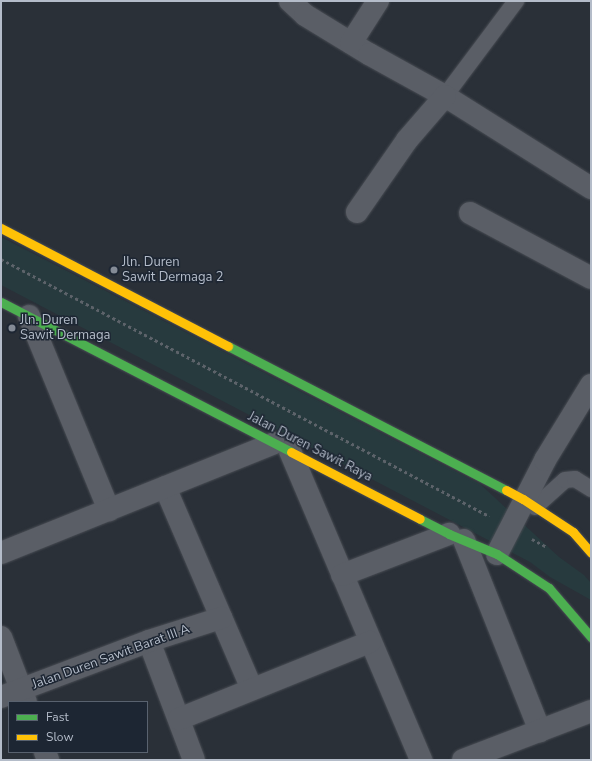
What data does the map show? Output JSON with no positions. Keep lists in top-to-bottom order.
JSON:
{
  "streets": {
    "street": ["Jalan Duren Sawit Raya", "Jalan Duren Sawit Barat III A"]
  },
  "places": ["Jln. Duren Sawit Dermaga 2", "Jln. Duren Sawit Dermaga"],
  "legend": ["Fast", "Slow"]
}
